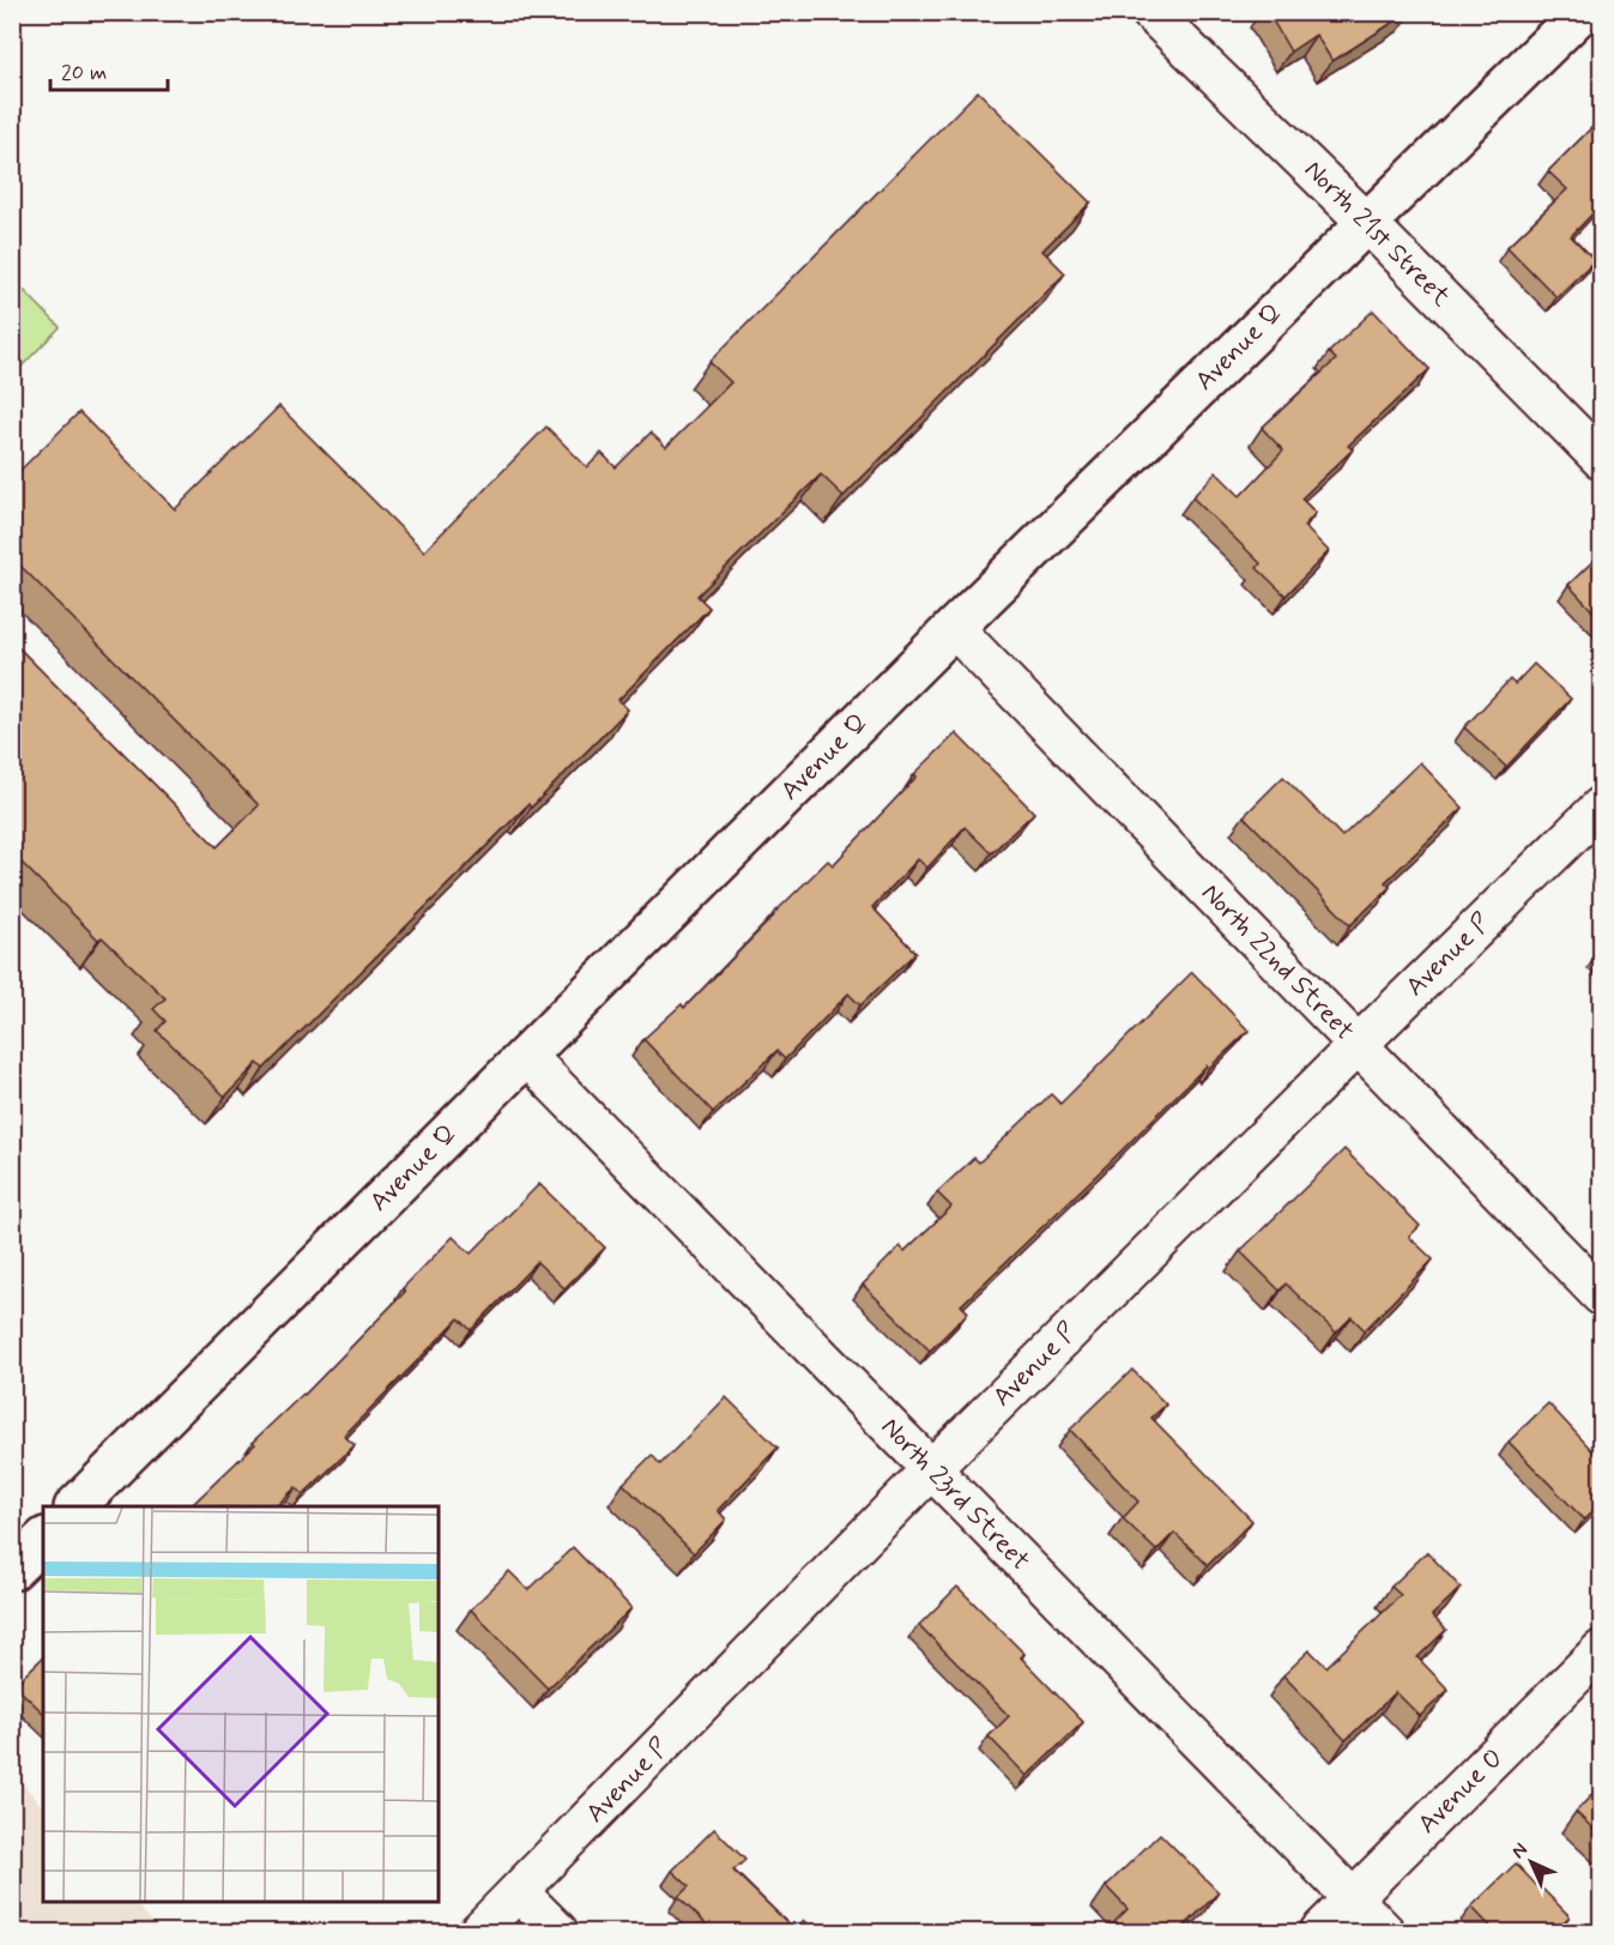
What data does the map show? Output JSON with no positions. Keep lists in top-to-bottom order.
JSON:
{
  "streets": {
    "street": [
      "North 21st Street",
      "Avenue Q",
      "Avenue P",
      "North 22nd Street",
      "North 23rd Street",
      "Avenue O"
    ]
  },
  "crossings": [
    ["North 21st Street", "Avenue Q"],
    ["Avenue Q", "North 22nd Street"],
    ["Avenue Q", "North 23rd Street"],
    ["Avenue P", "North 22nd Street"],
    ["Avenue P", "North 23rd Street"],
    ["North 23rd Street", "Avenue O"]
  ],
  "scale_bar": "20 m",
  "north": "top left"
}
